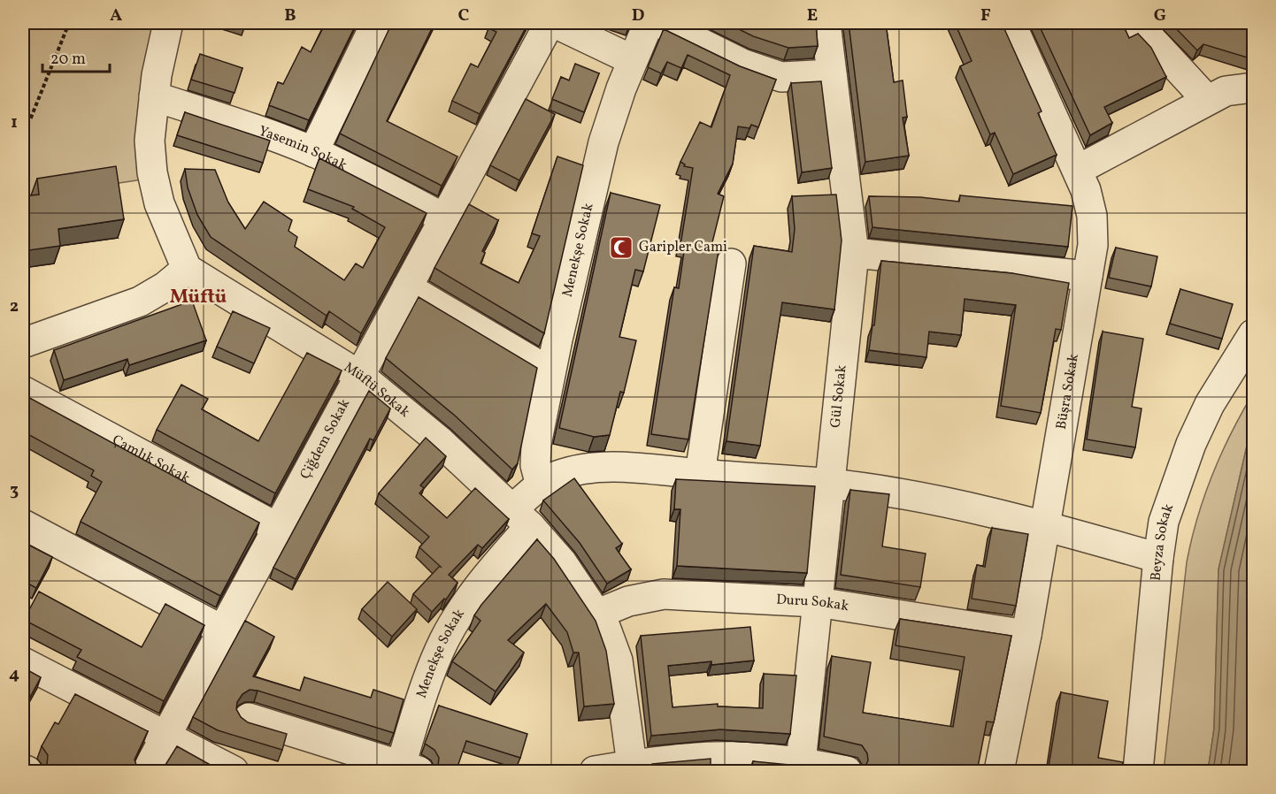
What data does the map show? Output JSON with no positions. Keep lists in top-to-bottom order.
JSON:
{
  "streets": {
    "street": [
      "Yasemin Sokak",
      "Menekşe Sokak",
      "Müftü Sokak",
      "Büşra Sokak",
      "Gül Sokak",
      "Çiğdem Sokak",
      "Çamlık Sokak",
      "Beyza Sokak",
      "Duru Sokak"
    ]
  },
  "crossings": [
    ["Yasemin Sokak", "Çiğdem Sokak"],
    ["Menekşe Sokak", "Müftü Sokak"],
    ["Menekşe Sokak", "Büşra Sokak"],
    ["Menekşe Sokak", "Gül Sokak"],
    ["Menekşe Sokak", "Beyza Sokak"],
    ["Müftü Sokak", "Çiğdem Sokak"],
    ["Müftü Sokak", "Duru Sokak"],
    ["Büşra Sokak", "Duru Sokak"],
    ["Gül Sokak", "Duru Sokak"],
    ["Çiğdem Sokak", "Çamlık Sokak"]
  ],
  "districts": ["Müftü"],
  "places": {
    "mosque": ["Garipler Cami"]
  },
  "scale_bar": "20 m",
  "grid": {
    "columns": [
      "A",
      "B",
      "C",
      "D",
      "E",
      "F",
      "G"
    ],
    "rows": [
      "1",
      "2",
      "3",
      "4"
    ]
  }
}
